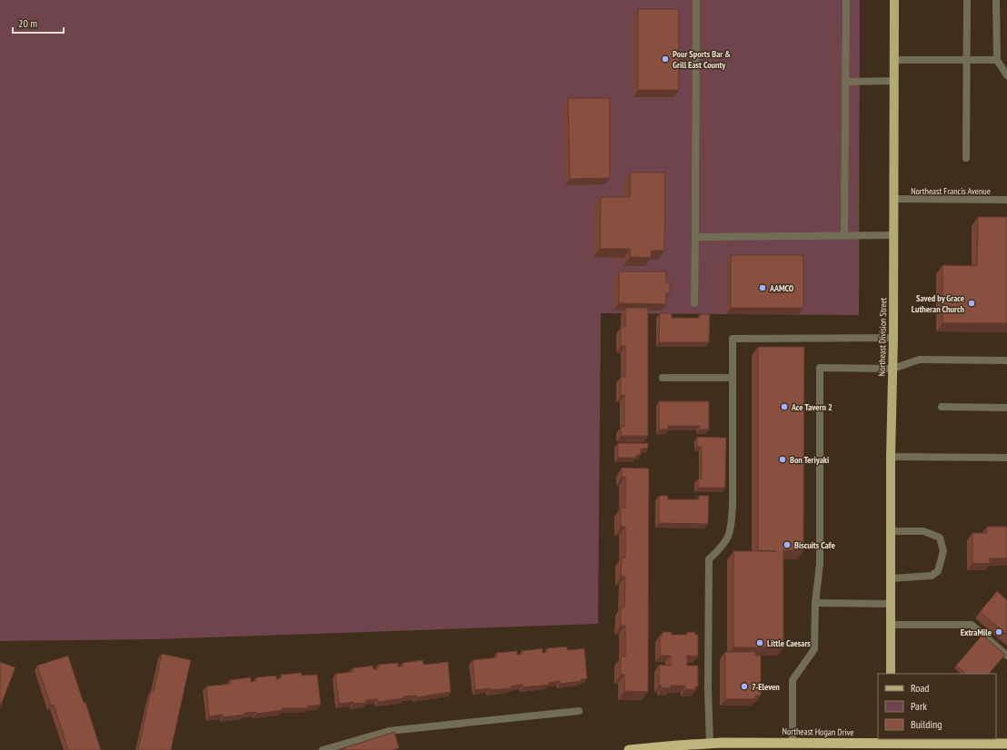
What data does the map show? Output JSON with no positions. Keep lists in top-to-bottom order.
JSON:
{
  "streets": {
    "highway": ["Northeast Hogan Drive"],
    "main road": ["Northeast Division Street"],
    "lane": ["Northeast Francis Avenue"]
  },
  "crossings": [
    ["Northeast Francis Avenue", "Northeast Division Street"]
  ],
  "places": [
    "Pour Sports Bar & Grill East County",
    "AAMCO",
    "Saved by Grace Lutheran Church",
    "Ace Tavern 2",
    "Bon Teriyaki",
    "Biscuits Cafe",
    "ExtraMile",
    "Little Caesars",
    "7-Eleven"
  ],
  "legend": ["Road", "Park", "Building"],
  "scale_bar": "20 m"
}
